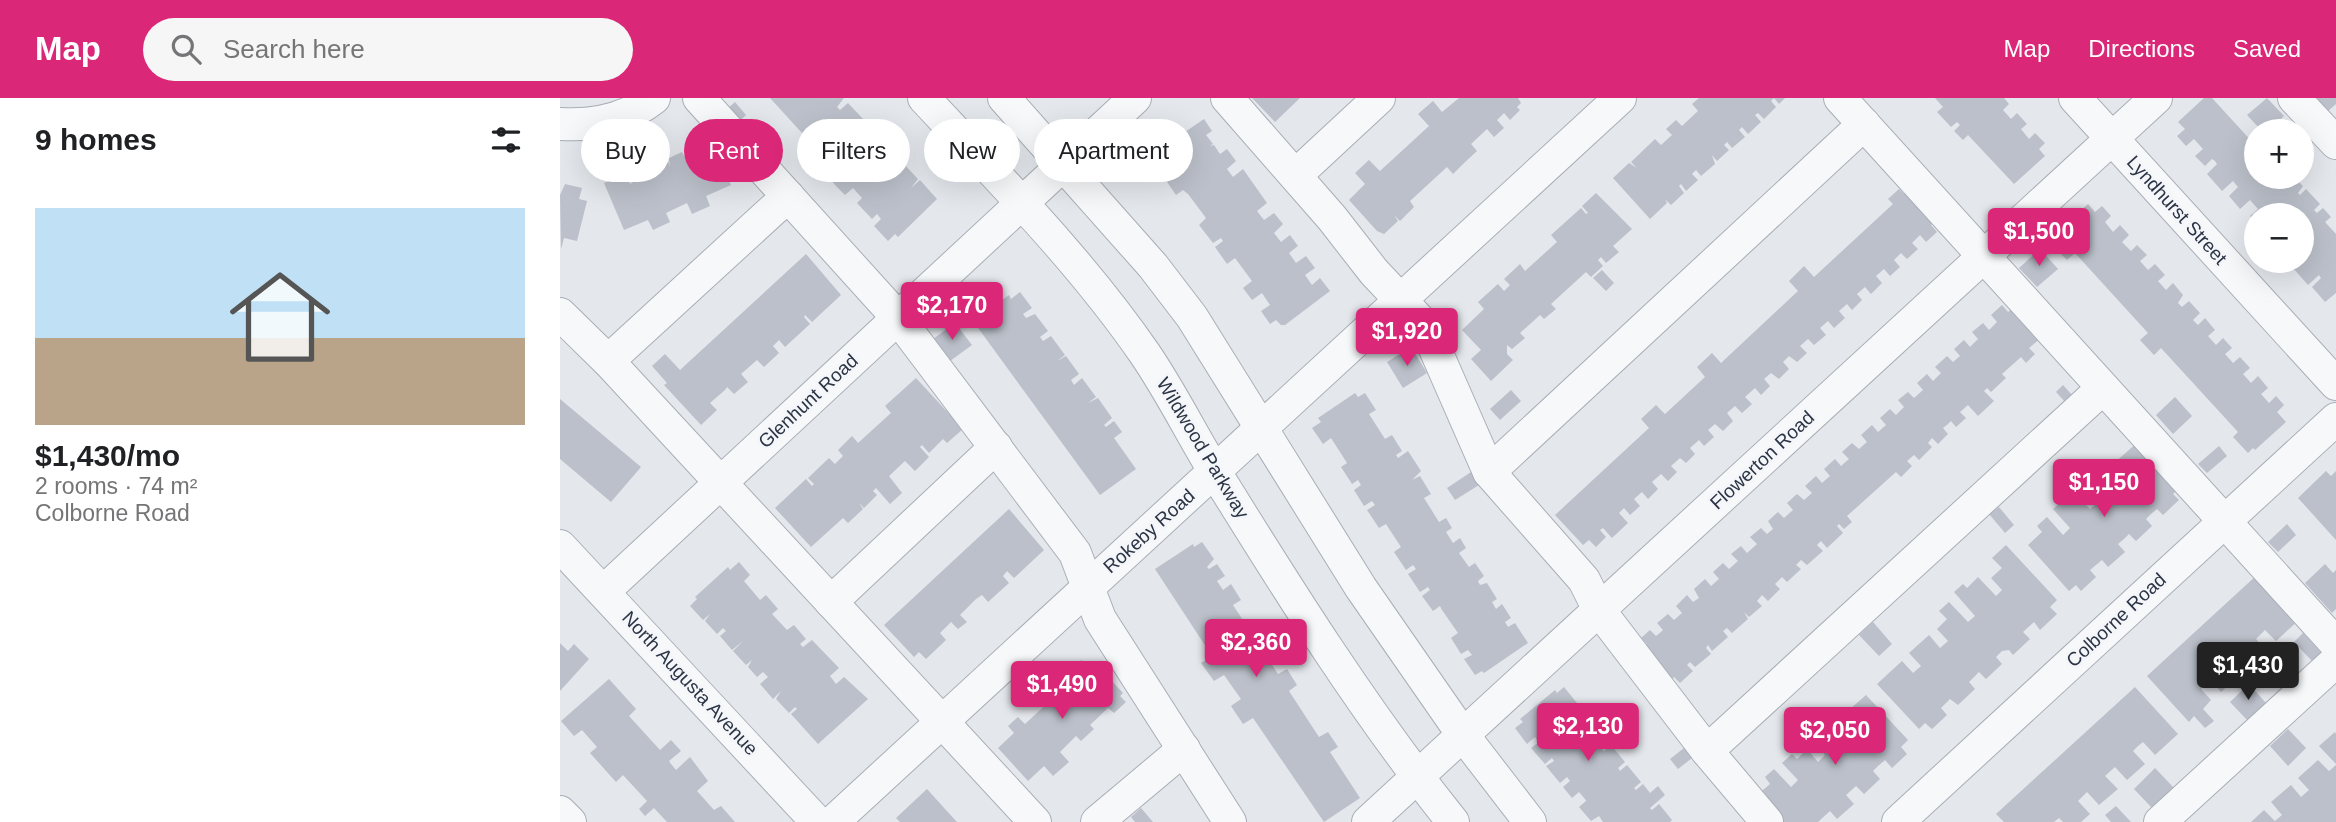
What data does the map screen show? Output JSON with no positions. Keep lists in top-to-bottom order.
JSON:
{
  "streets": {
    "street": [
      "Lyndhurst Street",
      "Glenhunt Road",
      "Wildwood Parkway",
      "Flowerton Road",
      "Rokeby Road",
      "Colborne Road",
      "North Augusta Avenue"
    ]
  },
  "crossings": [
    ["Lyndhurst Street", "Flowerton Road"],
    ["Glenhunt Road", "Wildwood Parkway"],
    ["Glenhunt Road", "North Augusta Avenue"],
    ["Wildwood Parkway", "Flowerton Road"],
    ["Wildwood Parkway", "Rokeby Road"]
  ],
  "page": {
    "header": "Map",
    "search": "Search here",
    "nav": ["Map", "Directions", "Saved"],
    "heading": "9 homes",
    "map_buttons": ["+", "−"],
    "chip": [
      "Buy",
      "Rent",
      "Filters",
      "New",
      "Apartment"
    ],
    "list": [
      {
        "name": "$1,430/mo",
        "note": "2 rooms · 74 m² · Colborne Road"
      }
    ],
    "price": [
      "$1,500",
      "$2,170",
      "$1,920",
      "$1,150",
      "$2,360",
      "$1,430",
      "$1,490",
      "$2,130",
      "$2,050"
    ]
  }
}
